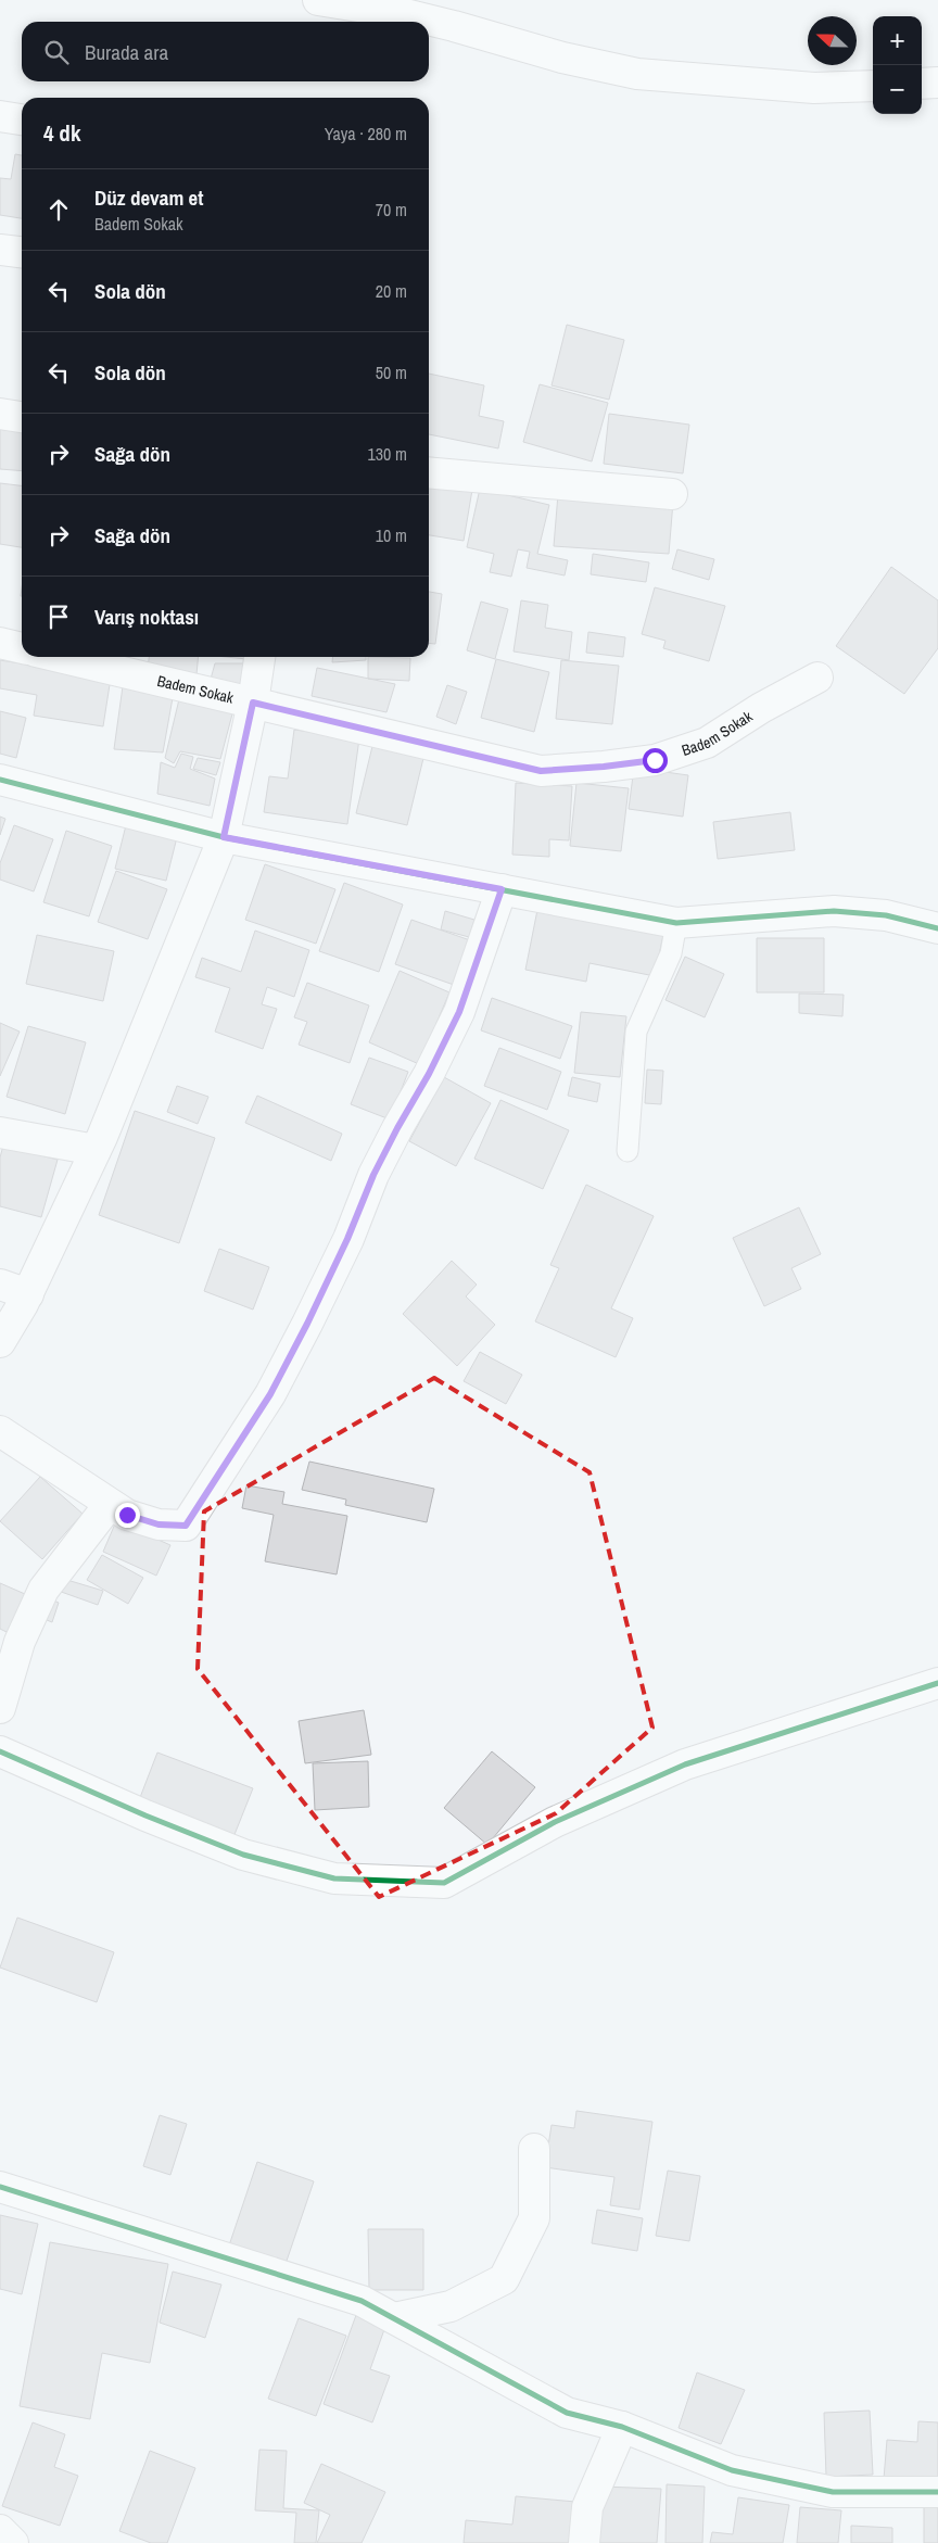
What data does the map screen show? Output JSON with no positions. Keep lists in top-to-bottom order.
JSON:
{
  "streets": {
    "street": ["Badem Sokak"]
  },
  "north": "left",
  "page": {
    "map_buttons": ["+", "−"],
    "search": "Burada ara",
    "heading": ["4 dk", "Yaya · 280 m"],
    "list": [
      ["Düz devam et", "Badem Sokak", "70 m"],
      ["Sola dön", "20 m"],
      ["Sola dön", "50 m"],
      ["Sağa dön", "130 m"],
      ["Sağa dön", "10 m"],
      "Varış noktası"
    ]
  }
}
